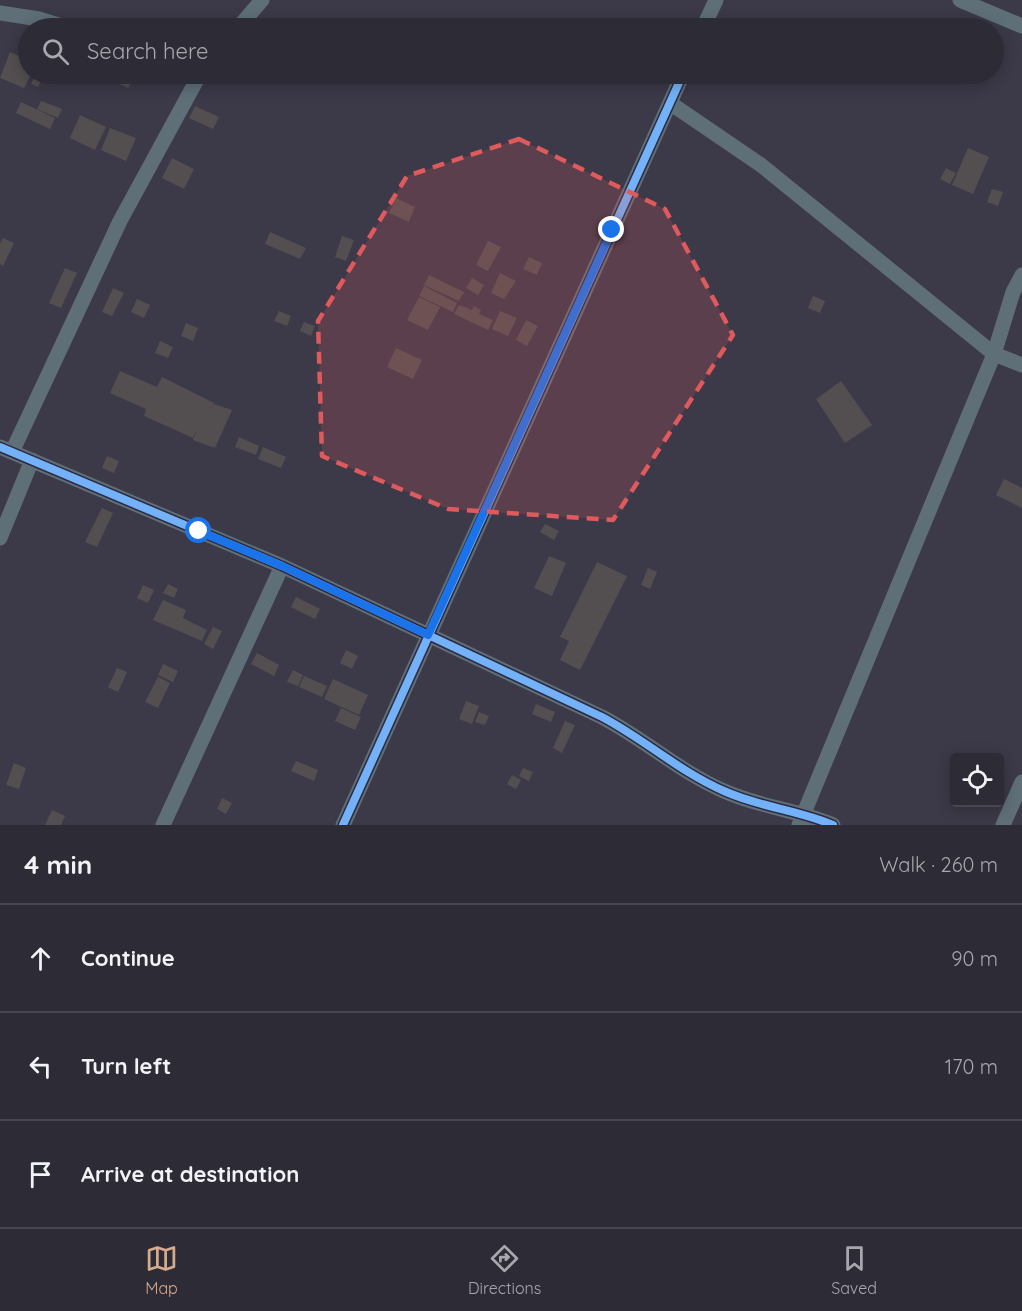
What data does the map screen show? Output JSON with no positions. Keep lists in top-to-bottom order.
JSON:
{
  "page": {
    "search": "Search here",
    "heading": ["4 min", "Walk · 260 m"],
    "list": [
      ["Continue", "90 m"],
      ["Turn left", "170 m"],
      "Arrive at destination"
    ],
    "nav": ["Map", "Directions", "Saved"]
  }
}
